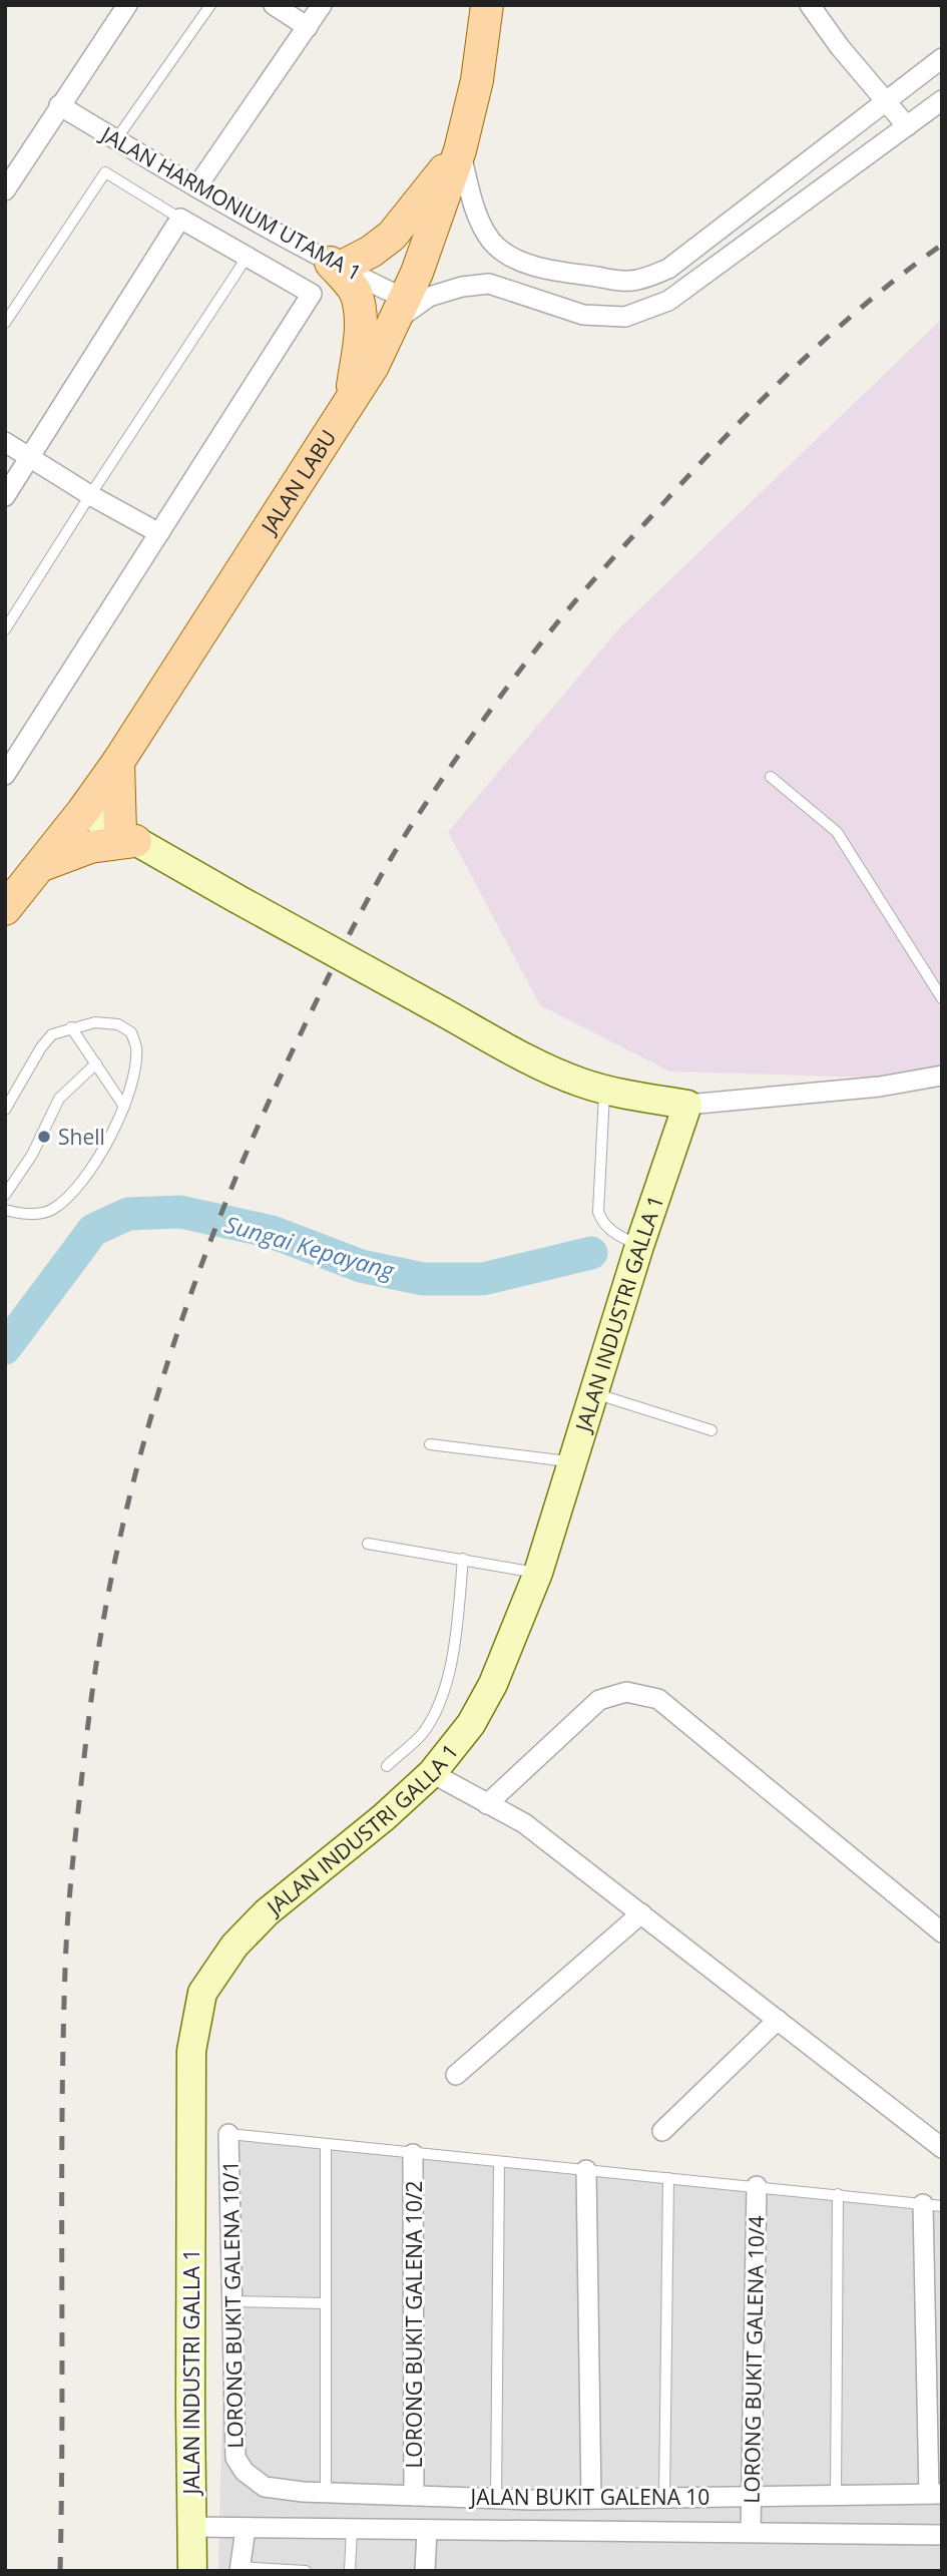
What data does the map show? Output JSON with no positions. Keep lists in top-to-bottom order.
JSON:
{
  "streets": {
    "main road": ["JALAN LABU", "JALAN INDUSTRI GALLA 1"],
    "street": [
      "JALAN HARMONIUM UTAMA 1",
      "LORONG BUKIT GALENA 10/1",
      "LORONG BUKIT GALENA 10/2",
      "LORONG BUKIT GALENA 10/4",
      "JALAN BUKIT GALENA 10"
    ]
  },
  "crossings": [
    ["JALAN HARMONIUM UTAMA 1", "JALAN LABU"],
    ["LORONG BUKIT GALENA 10/1", "JALAN BUKIT GALENA 10"],
    ["LORONG BUKIT GALENA 10/2", "JALAN BUKIT GALENA 10"],
    ["LORONG BUKIT GALENA 10/4", "JALAN BUKIT GALENA 10"]
  ],
  "water": ["Sungai Kepayang"],
  "places": ["Shell"]
}
